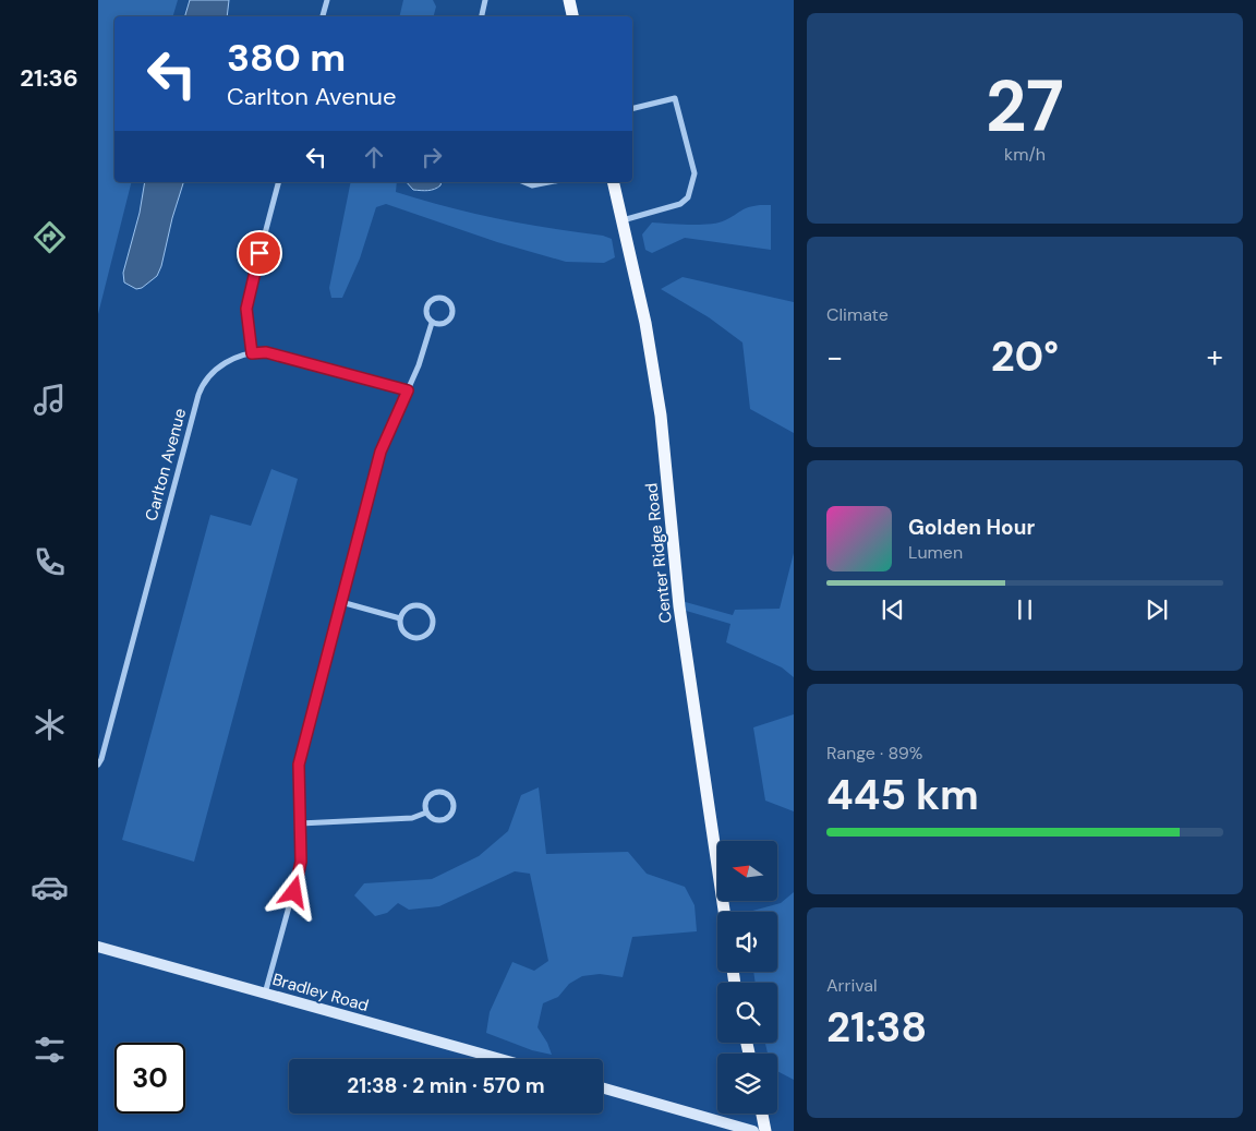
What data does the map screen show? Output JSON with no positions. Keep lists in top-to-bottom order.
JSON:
{
  "streets": {
    "main road": ["Center Ridge Road"],
    "street": ["Carlton Avenue", "Bradley Road"]
  },
  "north": "left",
  "page": {
    "tabs": "21:36",
    "tile": [
      ["27", "km/h"],
      "Climate",
      ["Range · 89%", "445 km"],
      ["Arrival", "21:38"]
    ],
    "turn": ["380 m", "Carlton Avenue"],
    "heat": ["−", "20°", "+"],
    "song": ["Golden Hour", "Lumen"],
    "limit": "30",
    "trip": "21:38 · 2 min · 570 m"
  }
}
